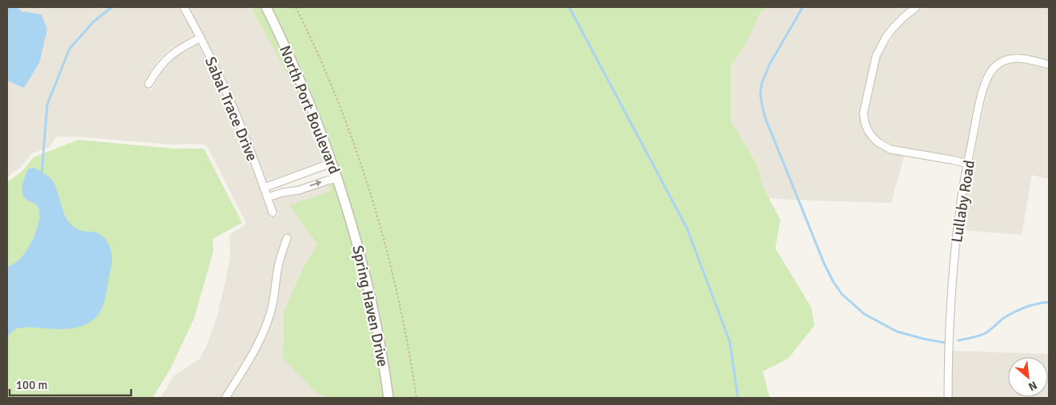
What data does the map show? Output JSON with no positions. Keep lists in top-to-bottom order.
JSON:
{
  "streets": {
    "street": [
      "Sabal Trace Drive",
      "North Port Boulevard",
      "Lullaby Road",
      "Spring Haven Drive"
    ]
  },
  "crossings": [
    ["North Port Boulevard", "Spring Haven Drive"]
  ],
  "scale_bar": "100 m",
  "north": "bottom right"
}
